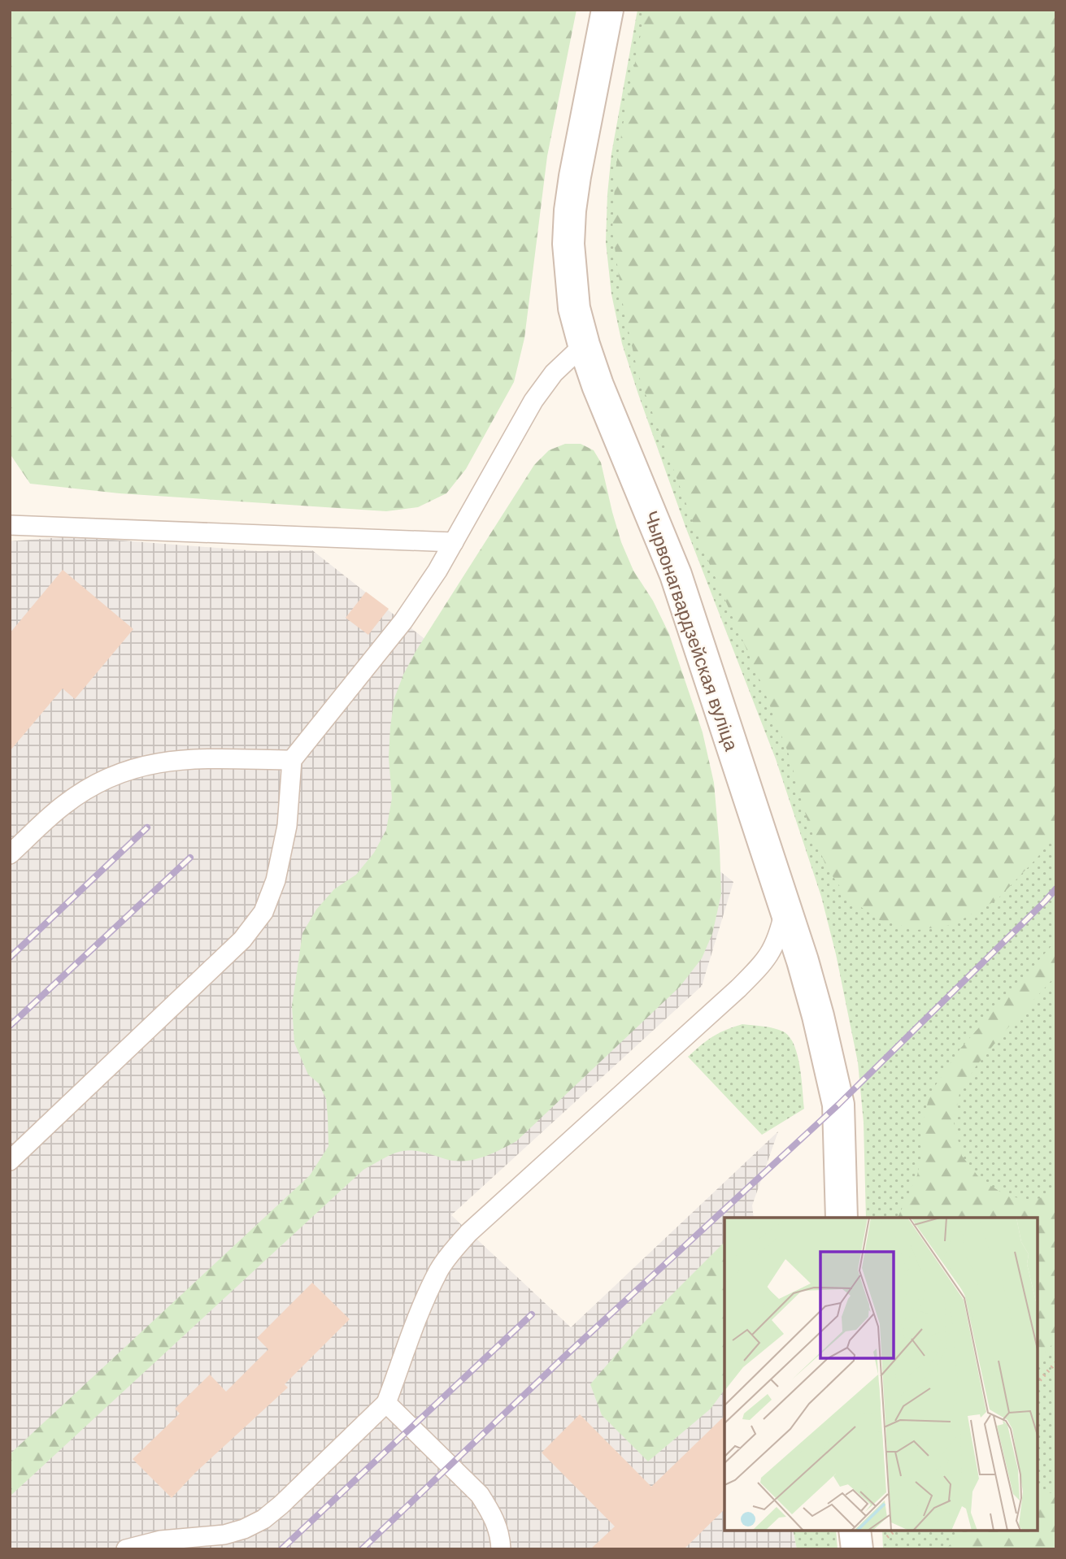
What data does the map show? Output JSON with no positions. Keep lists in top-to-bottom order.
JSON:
{
  "streets": {
    "street": ["Чырвонагвардзейская вуліца"]
  }
}
